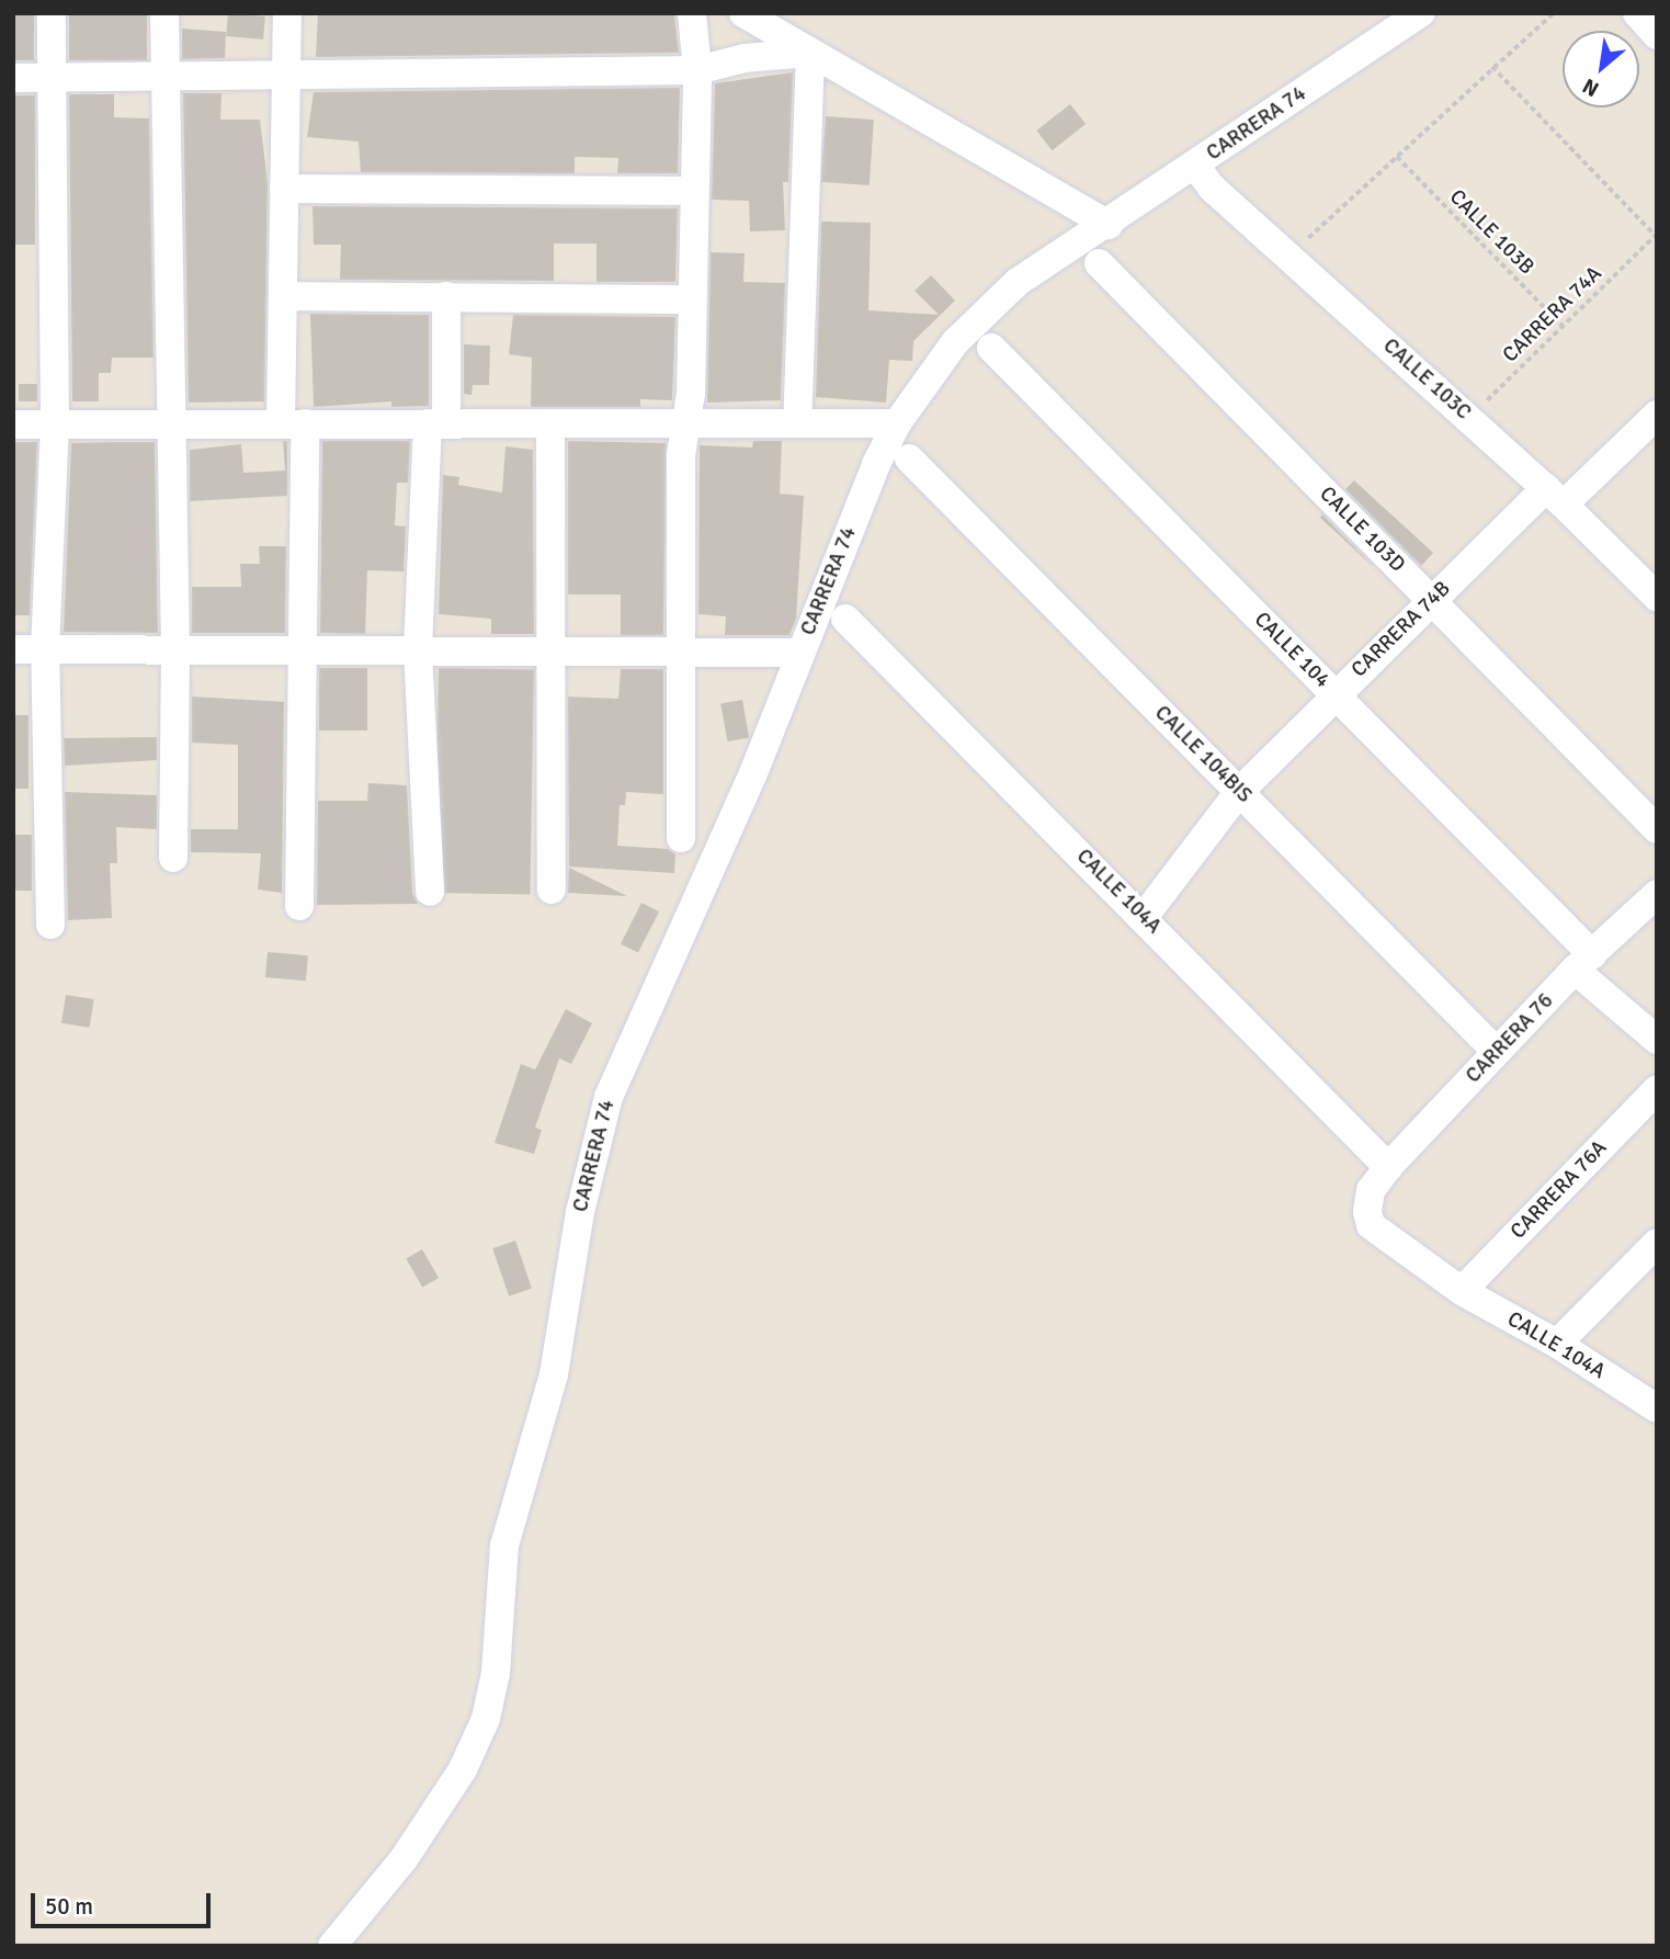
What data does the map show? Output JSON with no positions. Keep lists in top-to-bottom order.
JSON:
{
  "streets": {
    "street": [
      "CARRERA 74",
      "CALLE 103C",
      "CALLE 103D",
      "CARRERA 74B",
      "CALLE 104",
      "CALLE 104BIS",
      "CALLE 104A",
      "CARRERA 76",
      "CARRERA 76A"
    ],
    "path": ["CALLE 103B", "CARRERA 74A"]
  },
  "crossings": [
    ["CARRERA 74", "CALLE 103C"],
    ["CALLE 103B", "CARRERA 74A"],
    ["CARRERA 74A", "CALLE 103C"],
    ["CALLE 103C", "CARRERA 74B"],
    ["CALLE 103D", "CARRERA 74B"],
    ["CARRERA 74B", "CALLE 104"],
    ["CARRERA 74B", "CALLE 104BIS"],
    ["CARRERA 74B", "CALLE 104A"],
    ["CALLE 104", "CARRERA 76"],
    ["CALLE 104BIS", "CARRERA 76"],
    ["CALLE 104A", "CARRERA 76"],
    ["CALLE 104A", "CARRERA 76A"]
  ],
  "scale_bar": "50 m",
  "north": "bottom left"
}
